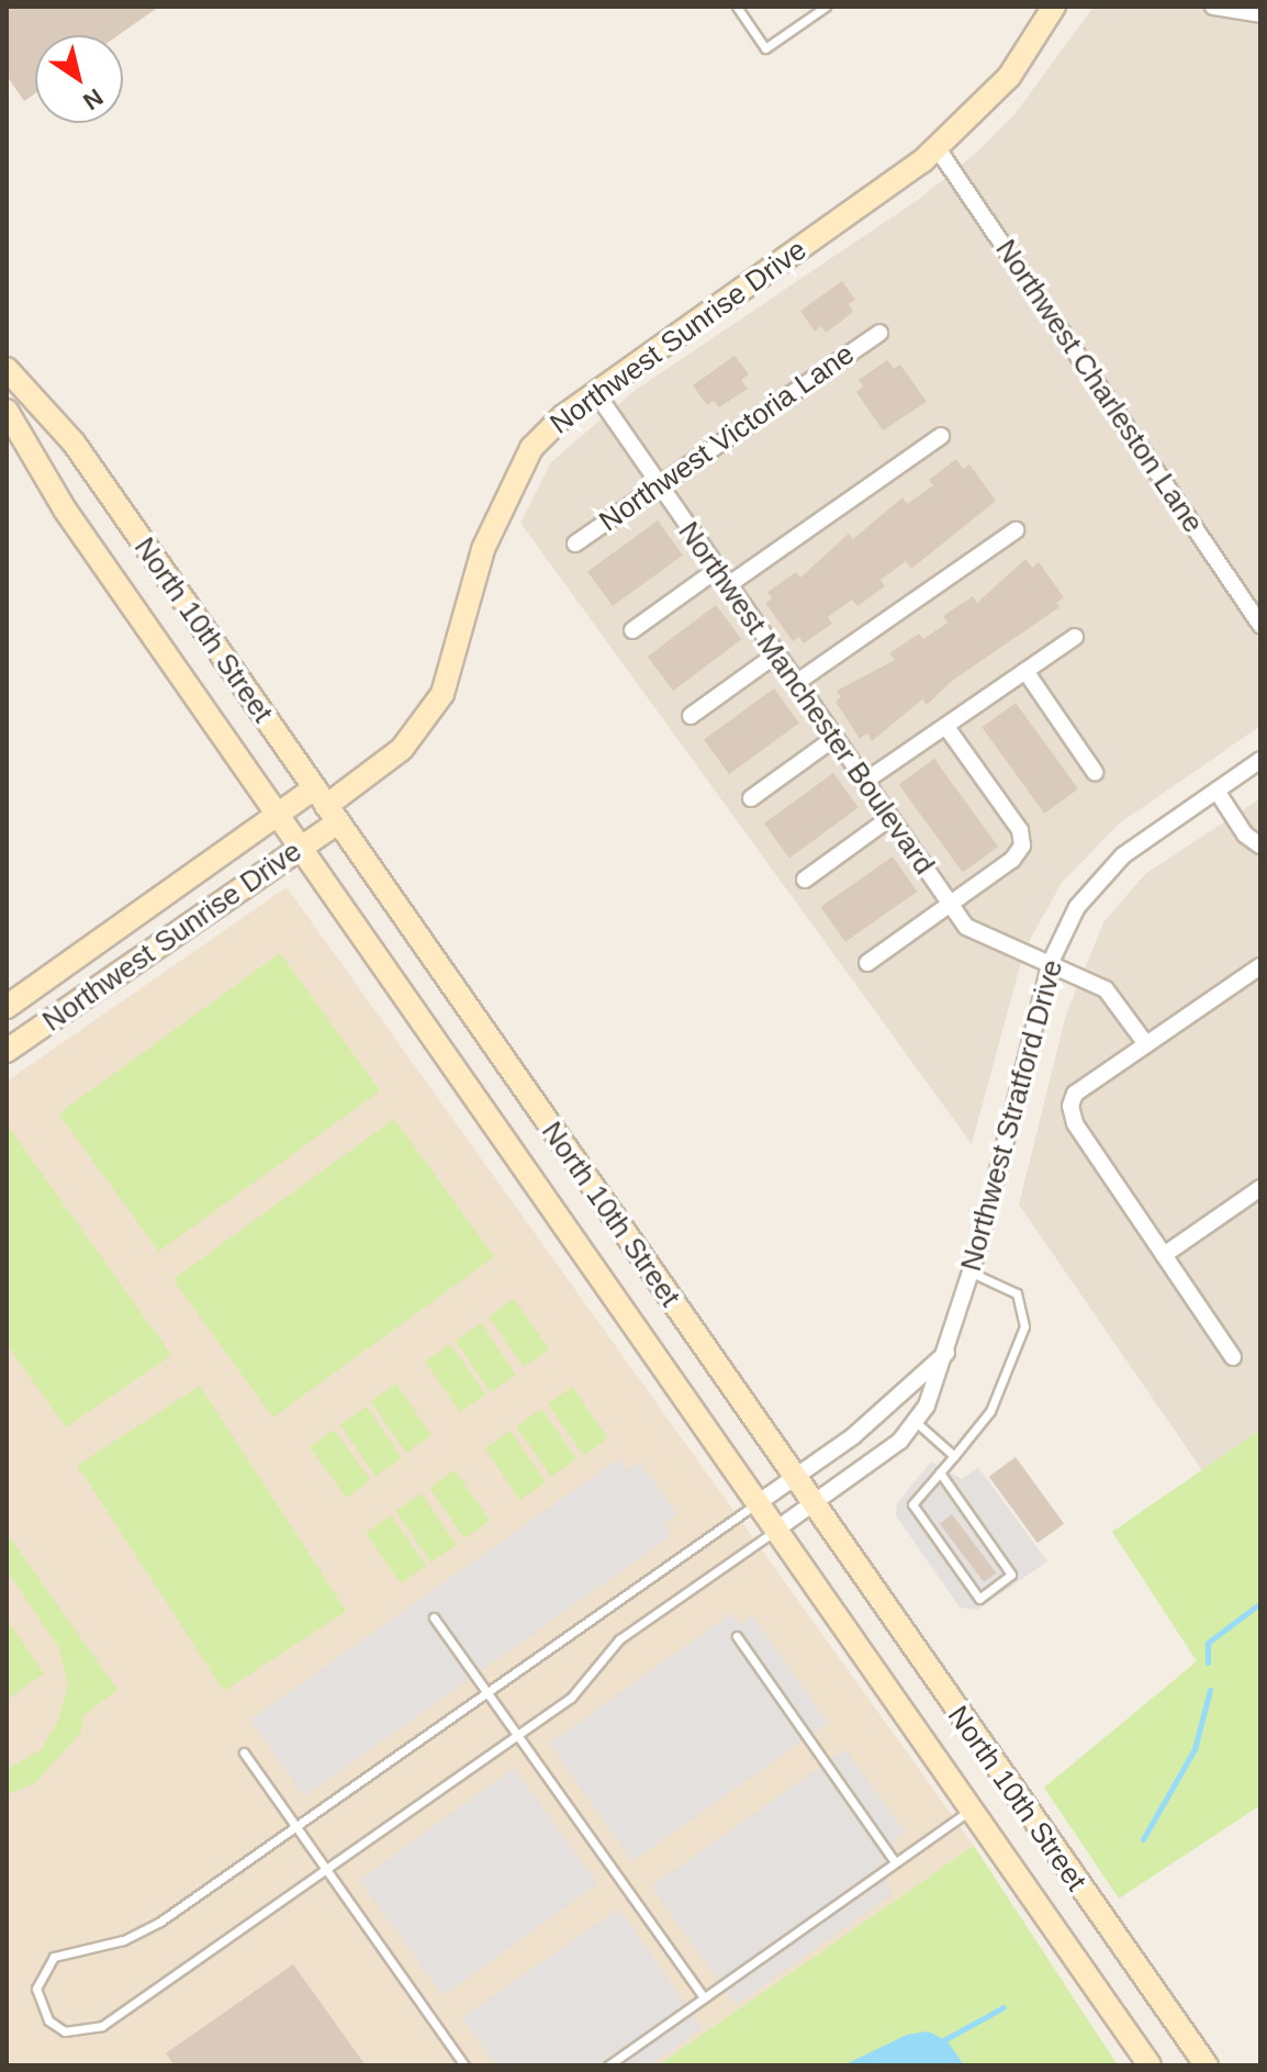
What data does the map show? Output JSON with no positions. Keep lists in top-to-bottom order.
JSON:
{
  "streets": {
    "main road": ["Northwest Sunrise Drive", "North 10th Street"],
    "street": [
      "Northwest Charleston Lane",
      "Northwest Victoria Lane",
      "Northwest Manchester Boulevard",
      "Northwest Stratford Drive"
    ]
  },
  "crossings": [
    ["Northwest Sunrise Drive", "Northwest Charleston Lane"],
    ["Northwest Sunrise Drive", "North 10th Street"],
    ["Northwest Sunrise Drive", "Northwest Manchester Boulevard"],
    ["Northwest Victoria Lane", "Northwest Manchester Boulevard"],
    ["North 10th Street", "Northwest Stratford Drive"],
    ["Northwest Manchester Boulevard", "Northwest Stratford Drive"]
  ],
  "north": "bottom right"
}
